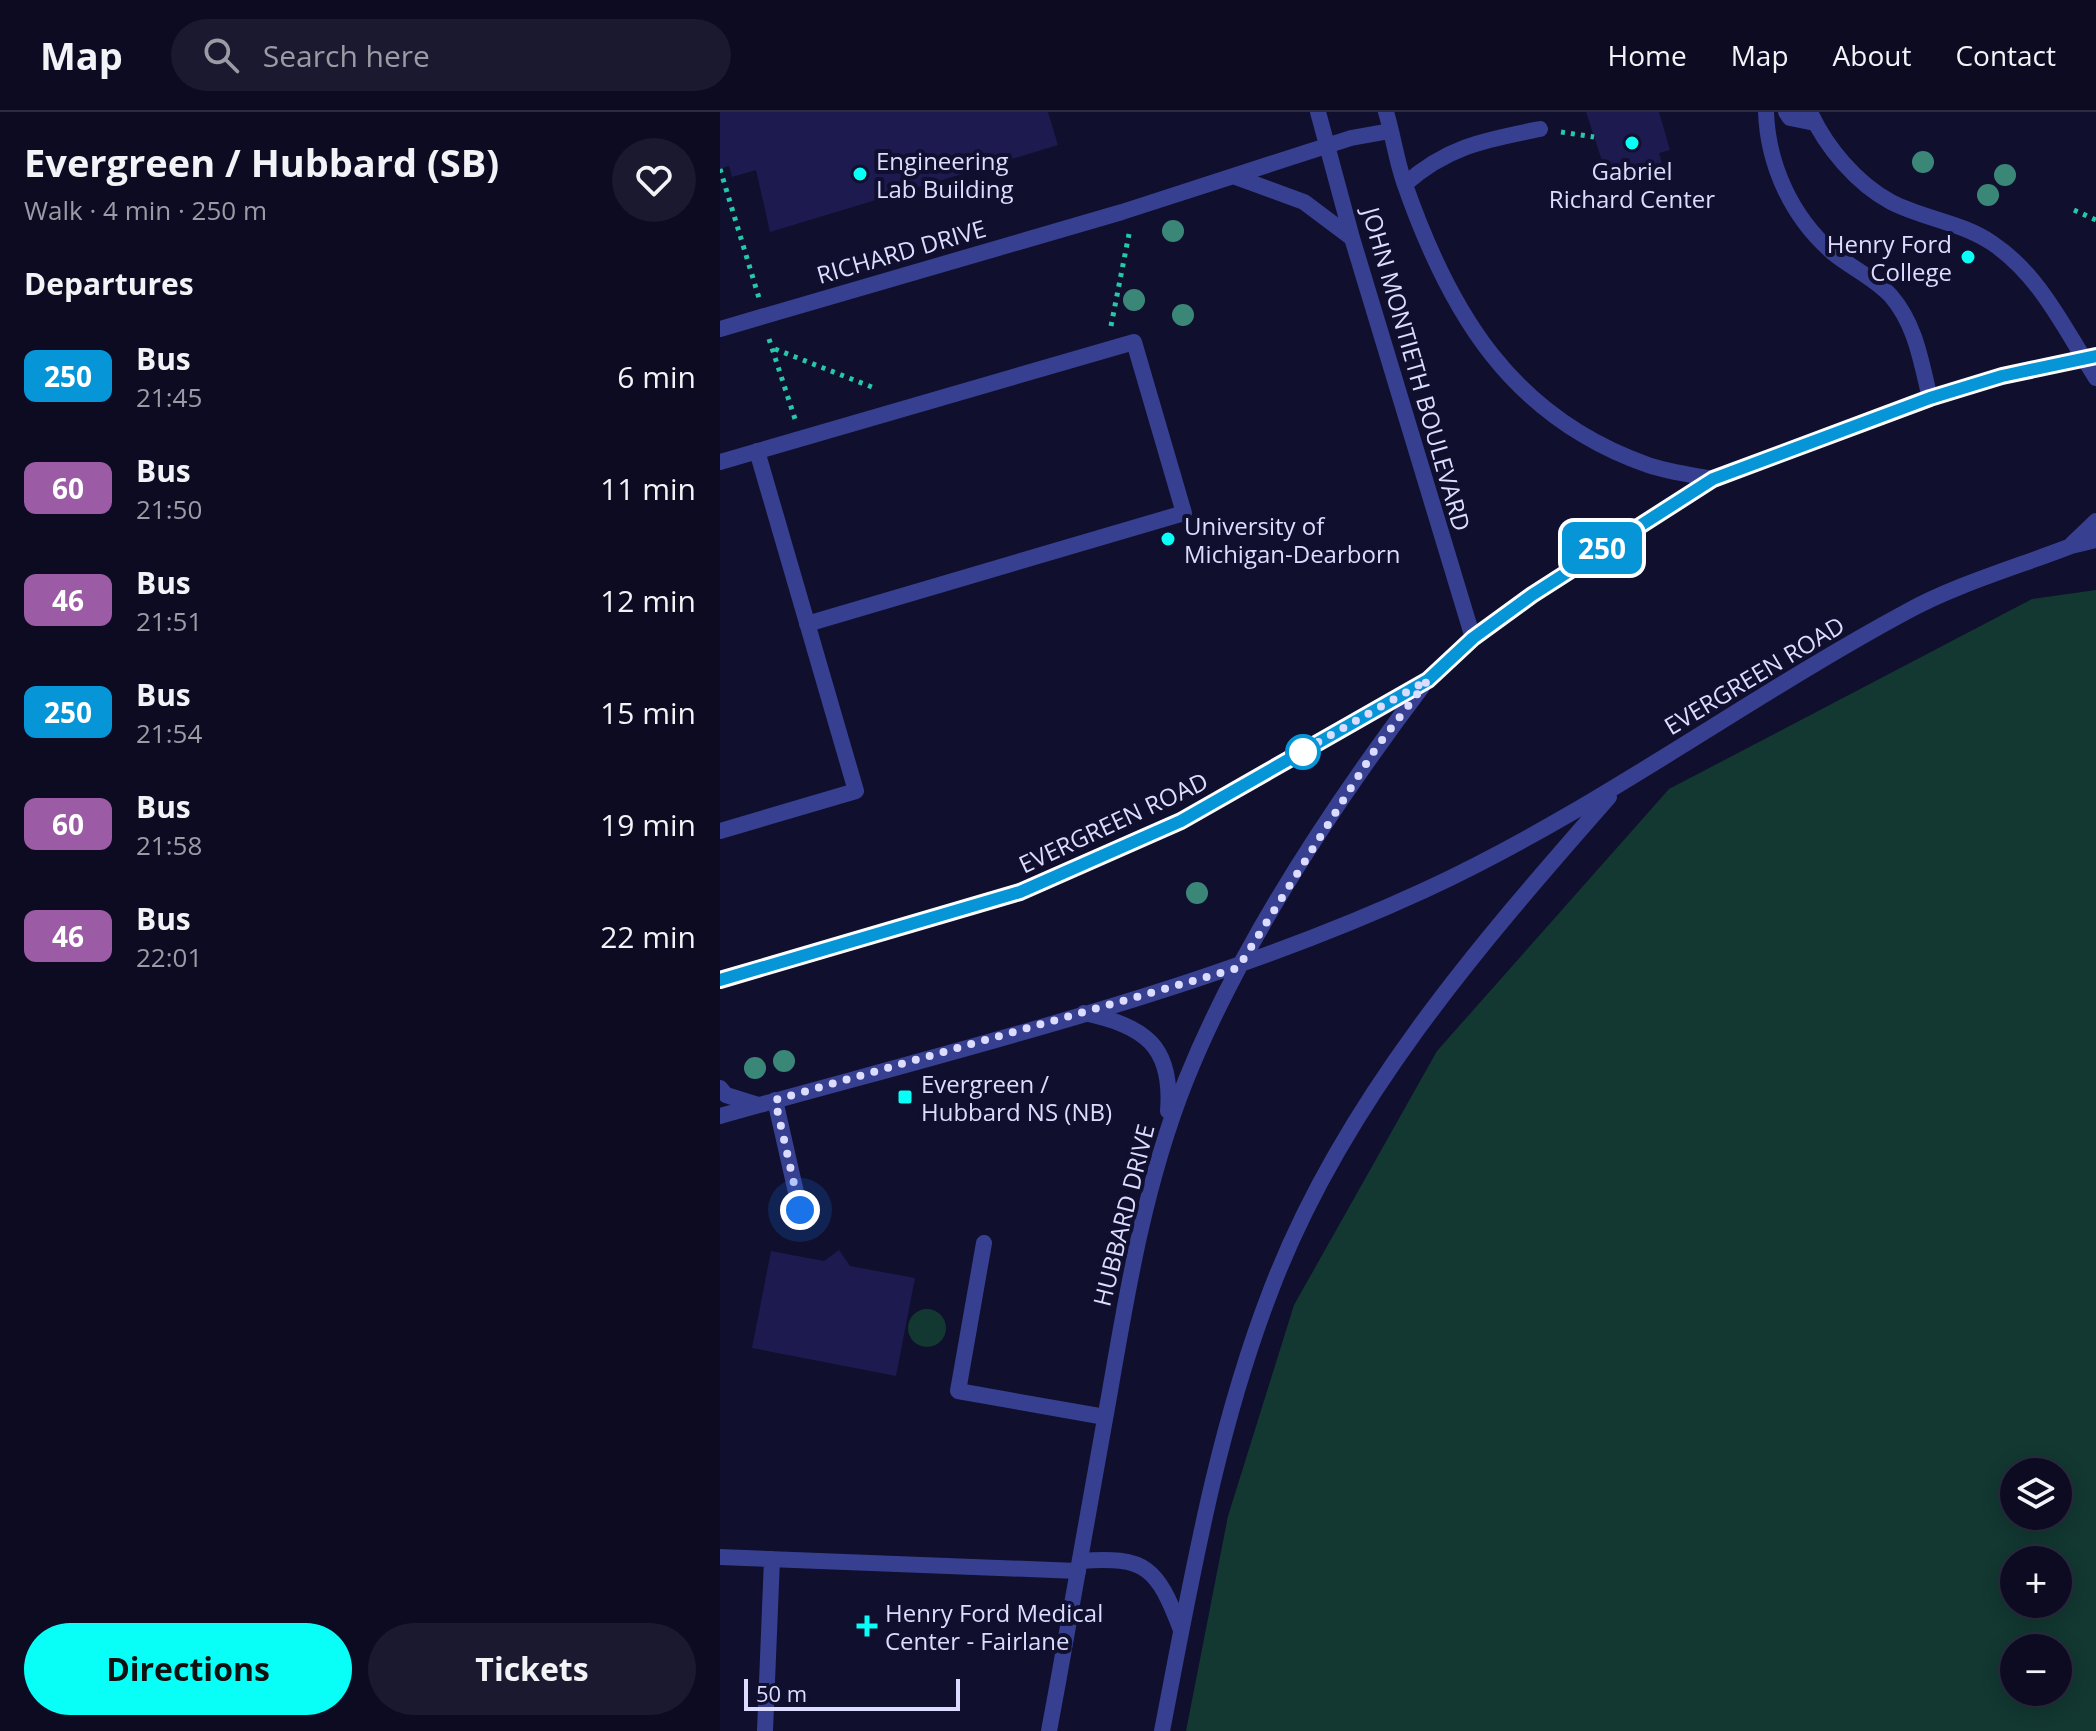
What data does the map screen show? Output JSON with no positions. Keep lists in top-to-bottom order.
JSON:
{
  "streets": {
    "street": [
      "RICHARD DRIVE",
      "JOHN MONTIETH BOULEVARD",
      "EVERGREEN ROAD",
      "HUBBARD DRIVE"
    ]
  },
  "crossings": [
    ["RICHARD DRIVE", "JOHN MONTIETH BOULEVARD"],
    ["JOHN MONTIETH BOULEVARD", "EVERGREEN ROAD"],
    ["EVERGREEN ROAD", "HUBBARD DRIVE"]
  ],
  "places": {
    "other": [
      "Gabriel Richard Center",
      "Engineering Lab Building",
      "Henry Ford College",
      "University of Michigan-Dearborn"
    ],
    "transit": ["Evergreen / Hubbard NS (NB)"],
    "health": ["Henry Ford Medical Center - Fairlane"]
  },
  "lines": ["bus line 250"],
  "scale_bar": "50 m",
  "page": {
    "header": "Map",
    "search": "Search here",
    "nav": [
      "Home",
      "Map",
      "About",
      "Contact"
    ],
    "heading": [
      ["Evergreen / Hubbard (SB)", "Walk · 4 min · 250 m"],
      "Departures"
    ],
    "on_map": "250",
    "list": [
      {
        "mark": "250",
        "name": "Bus",
        "note": "21:45",
        "value": "6 min"
      },
      {
        "mark": "60",
        "name": "Bus",
        "note": "21:50",
        "value": "11 min"
      },
      {
        "mark": "46",
        "name": "Bus",
        "note": "21:51",
        "value": "12 min"
      },
      {
        "mark": "250",
        "name": "Bus",
        "note": "21:54",
        "value": "15 min"
      },
      {
        "mark": "60",
        "name": "Bus",
        "note": "21:58",
        "value": "19 min"
      },
      {
        "mark": "46",
        "name": "Bus",
        "note": "22:01",
        "value": "22 min"
      }
    ],
    "map_buttons": ["+", "−"],
    "buttons": ["Directions", "Tickets"],
    "scale": "50 m"
  }
}
